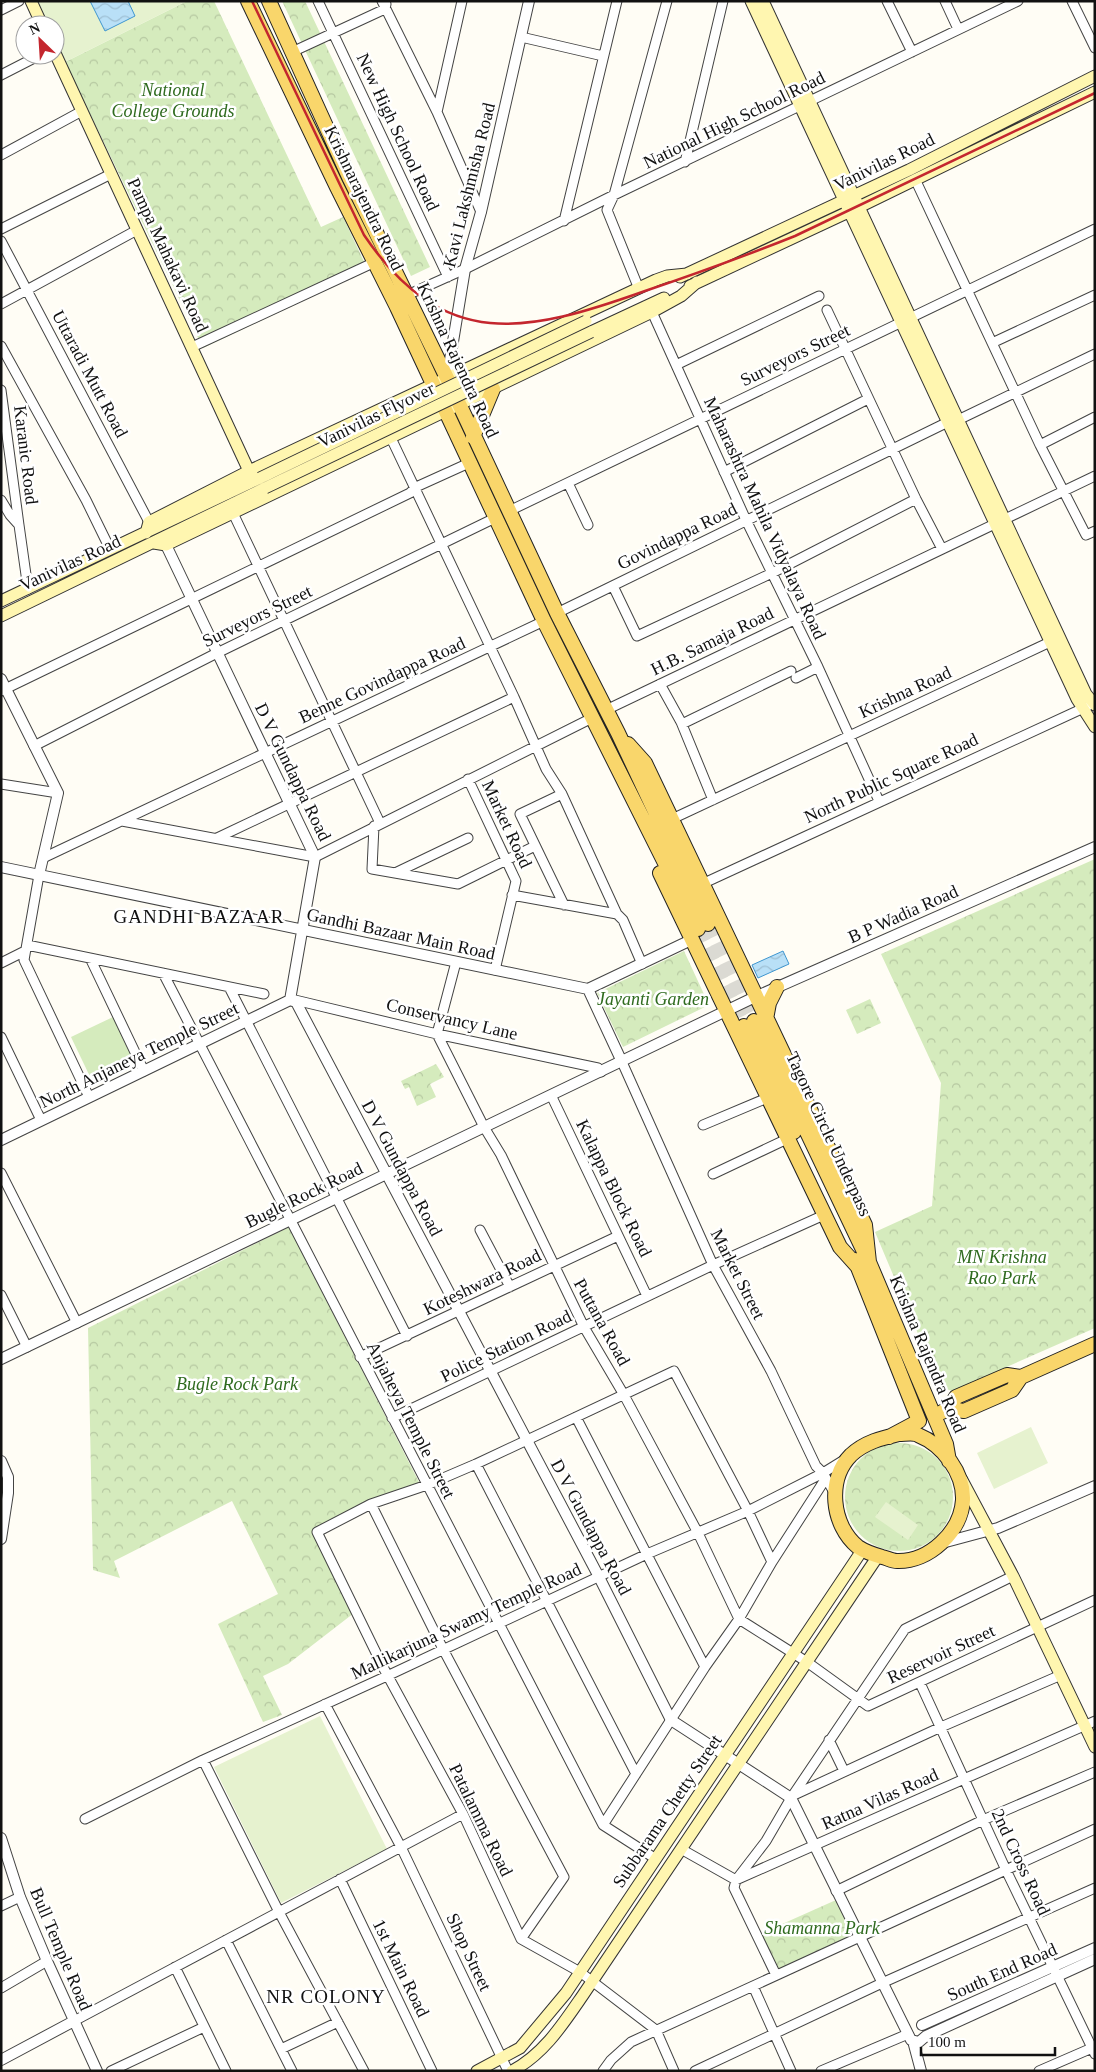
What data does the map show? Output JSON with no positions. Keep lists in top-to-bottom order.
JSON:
{
  "streets": {
    "main road": [
      "Vanivilas Road",
      "Krishnarajendra Road",
      "Pampa Mahakavi Road",
      "Krishna Rajendra Road",
      "Vanivilas Flyover",
      "Tagore Circle Underpass",
      "Subbarama Chetty Street"
    ],
    "street": [
      "National High School Road",
      "New High School Road",
      "Kavi Lakshmisha Road",
      "Surveyors Street",
      "Uttaradi Mutt Road",
      "Karanic Road",
      "Maharashtra Mahila Vidyalaya Road",
      "Govindappa Road",
      "H.B. Samaja Road",
      "Benne Govindappa Road",
      "Krishna Road",
      "D V Gundappa Road",
      "North Public Square Road",
      "Market Road",
      "B P Wadia Road",
      "Gandhi Bazaar Main Road",
      "Conservancy Lane",
      "North Anjaneya Temple Street",
      "Kalappa Block Road",
      "Bugle Rock Road",
      "Market Street",
      "Koteshwara Road",
      "Puttana Road",
      "Police Station Road",
      "Anjaheya Temple Street",
      "Mallikarjuna Swamy Temple Road",
      "Reservoir Street",
      "Ratna Vilas Road",
      "Patalamma Road",
      "2nd Cross Road",
      "Bull Temple Road",
      "Shop Street",
      "1st Main Road",
      "South End Road"
    ]
  },
  "crossings": [
    ["National High School Road", "Kavi Lakshmisha Road"],
    ["Vanivilas Road", "Uttaradi Mutt Road"],
    ["Vanivilas Road", "Vanivilas Flyover"],
    ["Vanivilas Road", "Karanic Road"],
    ["Kavi Lakshmisha Road", "Krishna Rajendra Road"],
    ["Krishnarajendra Road", "Krishna Rajendra Road"],
    ["Surveyors Street", "Krishna Rajendra Road"],
    ["Surveyors Street", "Maharashtra Mahila Vidyalaya Road"],
    ["Surveyors Street", "D V Gundappa Road"],
    ["Krishna Rajendra Road", "Govindappa Road"],
    ["Krishna Rajendra Road", "H.B. Samaja Road"],
    ["Krishna Rajendra Road", "Benne Govindappa Road"],
    ["Krishna Rajendra Road", "Tagore Circle Underpass"],
    ["Krishna Rajendra Road", "Market Street"],
    ["Krishna Rajendra Road", "Mallikarjuna Swamy Temple Road"],
    ["Krishna Rajendra Road", "Subbarama Chetty Street"],
    ["Uttaradi Mutt Road", "Vanivilas Flyover"],
    ["Maharashtra Mahila Vidyalaya Road", "Govindappa Road"],
    ["Maharashtra Mahila Vidyalaya Road", "H.B. Samaja Road"],
    ["Maharashtra Mahila Vidyalaya Road", "Krishna Road"],
    ["Maharashtra Mahila Vidyalaya Road", "North Public Square Road"],
    ["Benne Govindappa Road", "D V Gundappa Road"],
    ["D V Gundappa Road", "Gandhi Bazaar Main Road"],
    ["D V Gundappa Road", "Conservancy Lane"],
    ["D V Gundappa Road", "North Anjaneya Temple Street"],
    ["D V Gundappa Road", "Bugle Rock Road"],
    ["D V Gundappa Road", "Koteshwara Road"],
    ["D V Gundappa Road", "Police Station Road"],
    ["D V Gundappa Road", "Mallikarjuna Swamy Temple Road"],
    ["D V Gundappa Road", "Subbarama Chetty Street"],
    ["Market Road", "Gandhi Bazaar Main Road"],
    ["B P Wadia Road", "Bugle Rock Road"],
    ["B P Wadia Road", "Market Street"],
    ["Conservancy Lane", "North Anjaneya Temple Street"],
    ["Conservancy Lane", "Bugle Rock Road"],
    ["Conservancy Lane", "Puttana Road"],
    ["North Anjaneya Temple Street", "Anjaheya Temple Street"],
    ["Kalappa Block Road", "Bugle Rock Road"],
    ["Kalappa Block Road", "Koteshwara Road"],
    ["Kalappa Block Road", "Police Station Road"],
    ["Bugle Rock Road", "Market Street"],
    ["Bugle Rock Road", "Puttana Road"],
    ["Bugle Rock Road", "Anjaheya Temple Street"],
    ["Market Street", "Police Station Road"],
    ["Market Street", "Mallikarjuna Swamy Temple Road"],
    ["Market Street", "Subbarama Chetty Street"],
    ["Koteshwara Road", "Puttana Road"],
    ["Koteshwara Road", "Anjaheya Temple Street"],
    ["Puttana Road", "Police Station Road"],
    ["Puttana Road", "Mallikarjuna Swamy Temple Road"],
    ["Police Station Road", "Anjaheya Temple Street"],
    ["Anjaheya Temple Street", "Mallikarjuna Swamy Temple Road"],
    ["Anjaheya Temple Street", "Subbarama Chetty Street"],
    ["Mallikarjuna Swamy Temple Road", "Subbarama Chetty Street"],
    ["Mallikarjuna Swamy Temple Road", "Patalamma Road"],
    ["Mallikarjuna Swamy Temple Road", "Shop Street"],
    ["Reservoir Street", "2nd Cross Road"],
    ["Ratna Vilas Road", "2nd Cross Road"],
    ["Subbarama Chetty Street", "Shop Street"],
    ["2nd Cross Road", "South End Road"]
  ],
  "districts": ["GANDHI BAZAAR", "NR COLONY"],
  "parks": [
    "National College Grounds",
    "Jayanti Garden",
    "MN Krishna Rao Park",
    "Bugle Rock Park",
    "Shamanna Park"
  ],
  "scale_bar": "100 m",
  "north": "top left"
}
